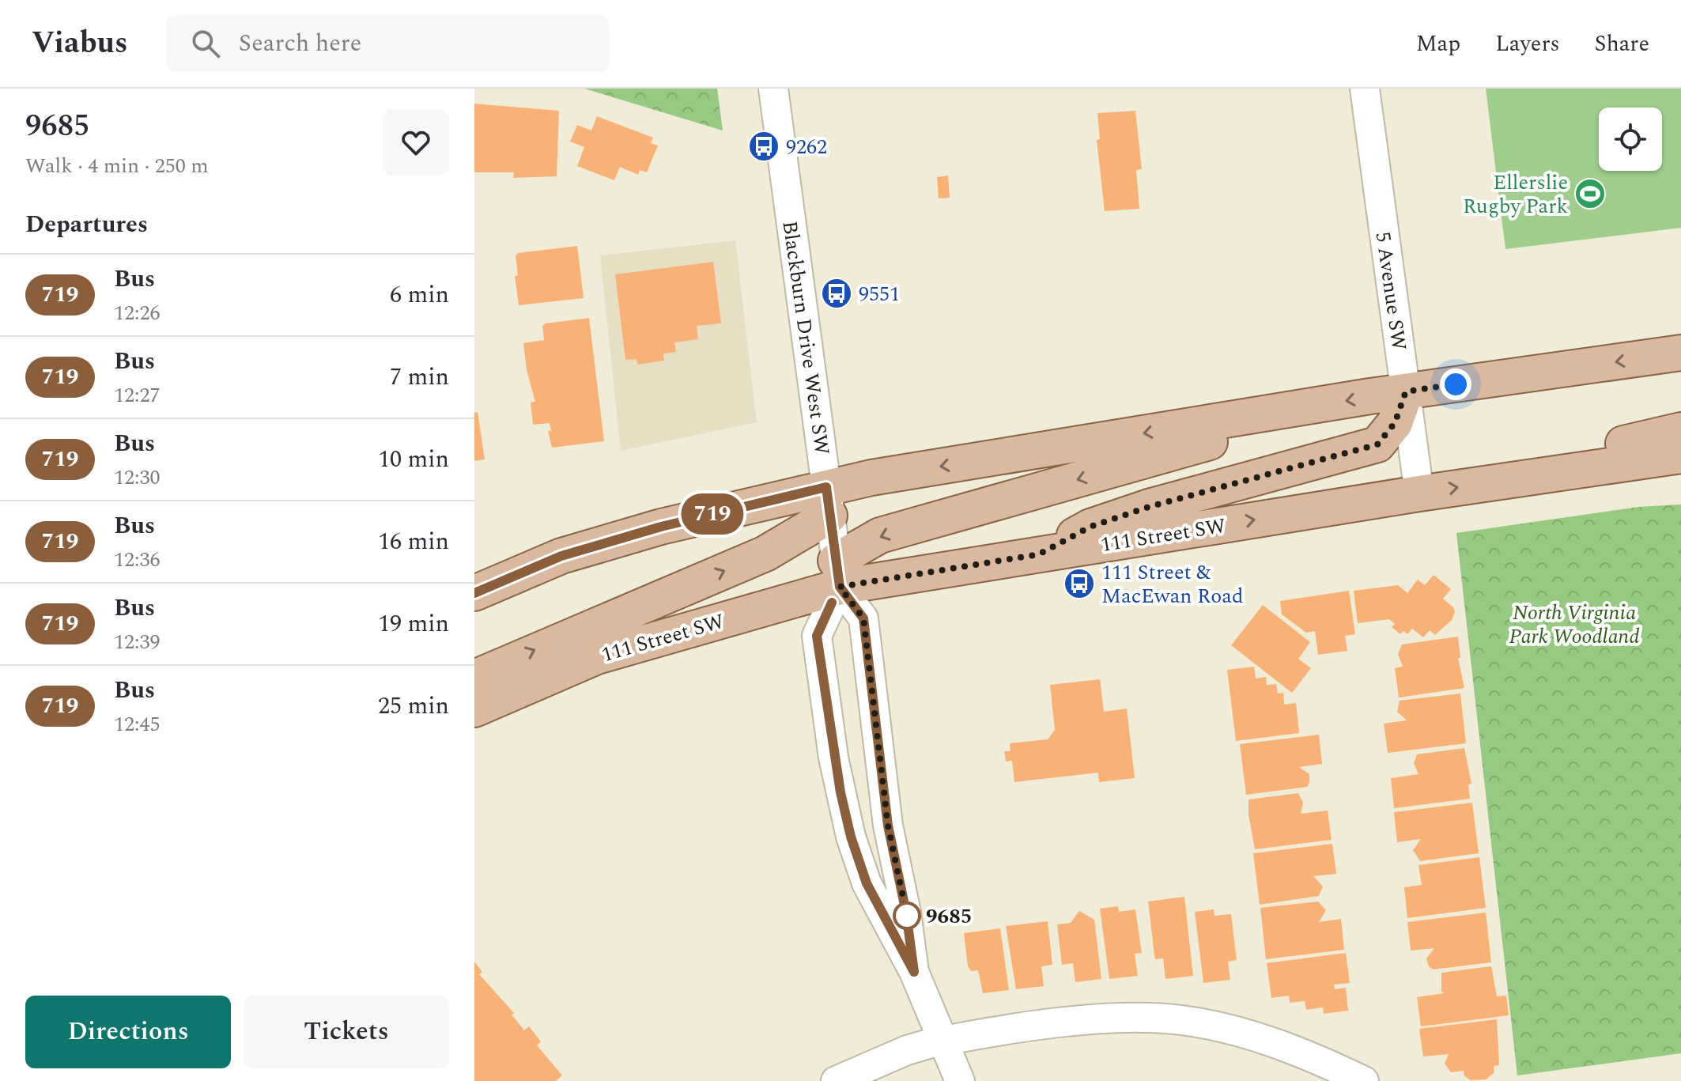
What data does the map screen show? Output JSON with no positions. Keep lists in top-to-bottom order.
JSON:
{
  "streets": {
    "main road": ["111 Street SW"],
    "street": ["5 Avenue SW", "Blackburn Drive West SW"]
  },
  "crossings": [
    ["5 Avenue SW", "111 Street SW"],
    ["Blackburn Drive West SW", "111 Street SW"]
  ],
  "parks": ["North Virginia Park Woodland"],
  "places": {
    "bus stop": ["9262", "9551", "111 Street & MacEwan Road"],
    "sports": ["Ellerslie Rugby Park"],
    "other": ["9685"]
  },
  "lines": ["bus line 719"],
  "page": {
    "header": "Viabus",
    "search": "Search here",
    "nav": ["Map", "Layers", "Share"],
    "heading": [
      ["9685", "Walk · 4 min · 250 m"],
      "Departures"
    ],
    "on_map": "719",
    "list": [
      {
        "mark": "719",
        "name": "Bus",
        "note": "12:26",
        "value": "6 min"
      },
      {
        "mark": "719",
        "name": "Bus",
        "note": "12:27",
        "value": "7 min"
      },
      {
        "mark": "719",
        "name": "Bus",
        "note": "12:30",
        "value": "10 min"
      },
      {
        "mark": "719",
        "name": "Bus",
        "note": "12:36",
        "value": "16 min"
      },
      {
        "mark": "719",
        "name": "Bus",
        "note": "12:39",
        "value": "19 min"
      },
      {
        "mark": "719",
        "name": "Bus",
        "note": "12:45",
        "value": "25 min"
      }
    ],
    "buttons": ["Directions", "Tickets"]
  }
}
